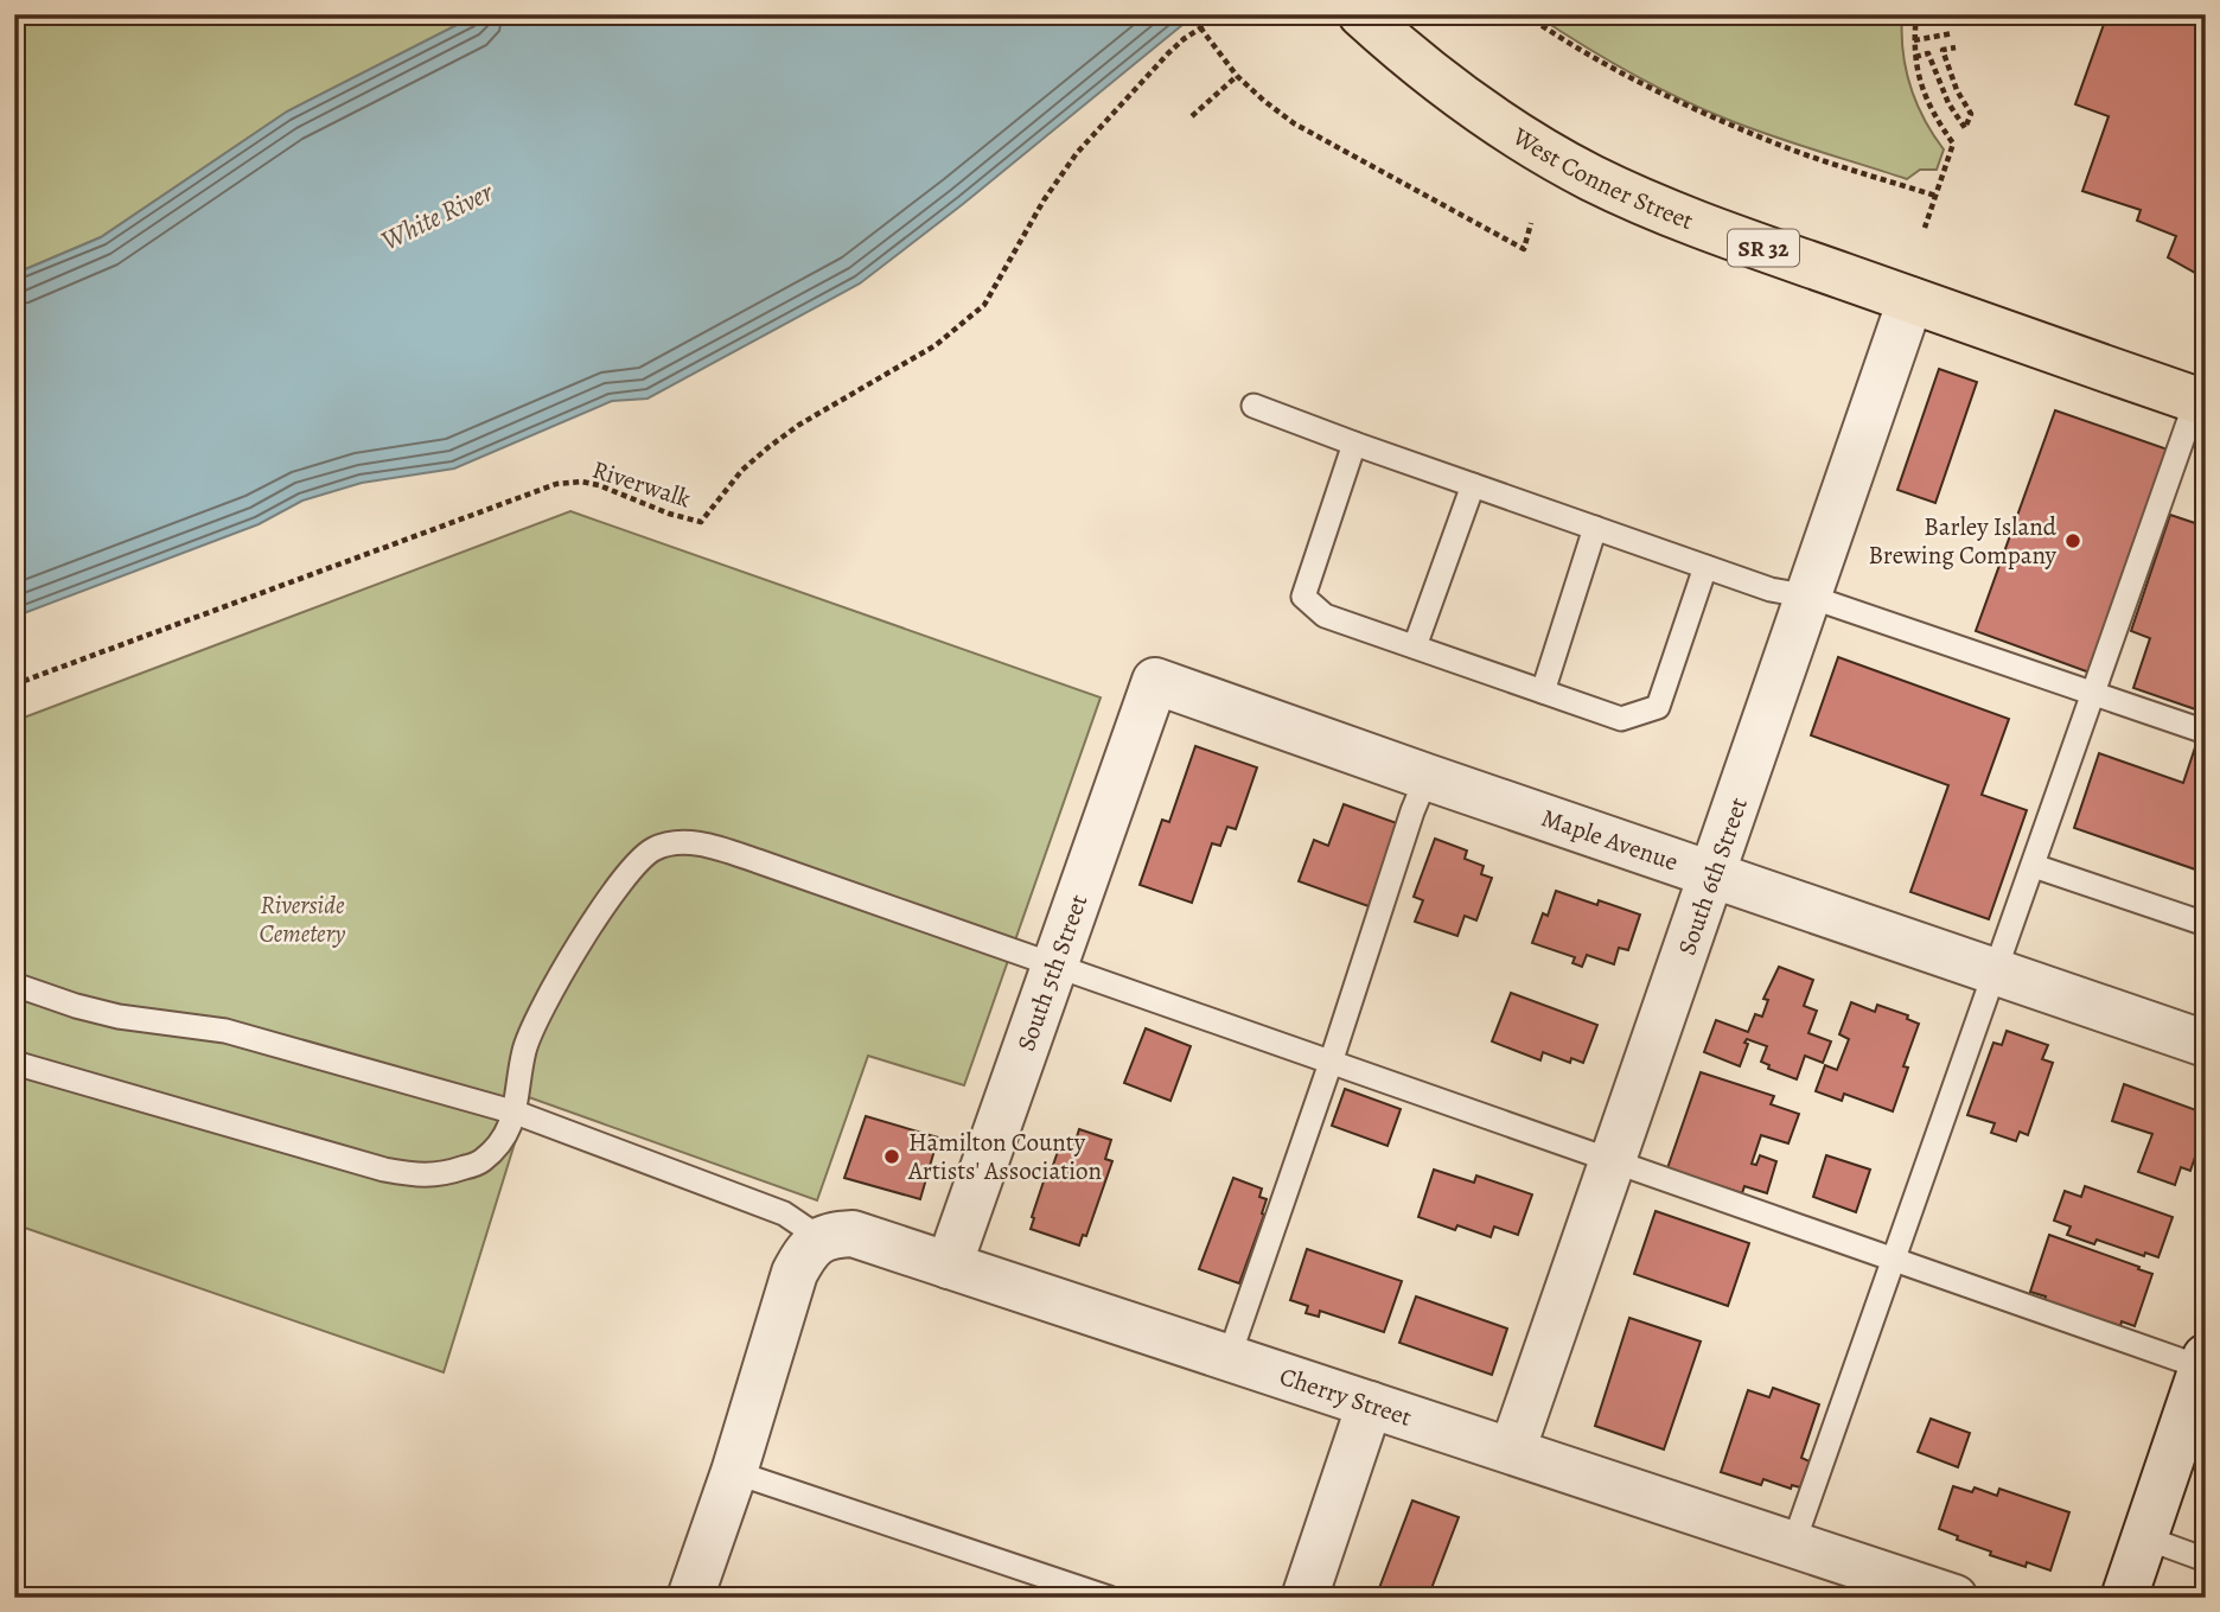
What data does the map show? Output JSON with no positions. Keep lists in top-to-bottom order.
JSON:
{
  "streets": {
    "main road": ["West Conner Street", "SR 32"],
    "street": [
      "Maple Avenue",
      "South 6th Street",
      "South 5th Street",
      "Cherry Street"
    ],
    "path": ["Riverwalk"]
  },
  "crossings": [
    ["West Conner Street", "South 6th Street"],
    ["Maple Avenue", "South 6th Street"],
    ["Maple Avenue", "South 5th Street"],
    ["South 6th Street", "Cherry Street"],
    ["South 5th Street", "Cherry Street"]
  ],
  "water": ["White River"],
  "parks": ["Riverside Cemetery"],
  "places": ["Barley Island Brewing Company", "Hamilton County Artists' Association"]
}
